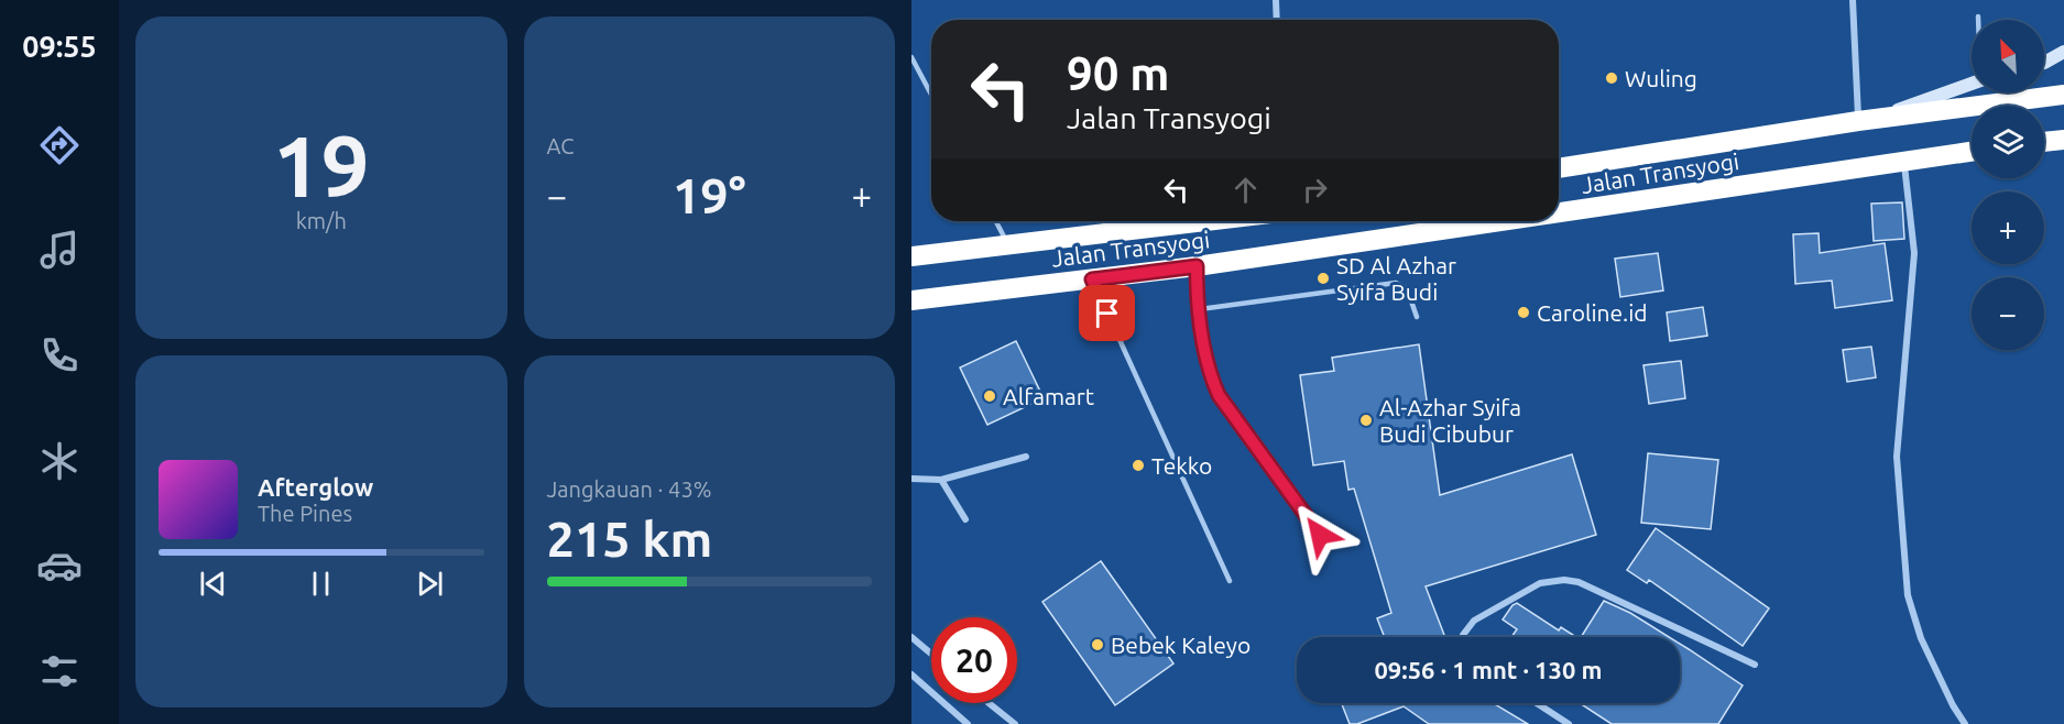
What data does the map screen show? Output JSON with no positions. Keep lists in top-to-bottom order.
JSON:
{
  "streets": {
    "highway": ["Jalan Transyogi"]
  },
  "places": [
    "Wuling",
    "SD Al Azhar Syifa Budi",
    "Caroline.id",
    "Alfamart",
    "Al-Azhar Syifa Budi Cibubur",
    "Tekko",
    "Bebek Kaleyo"
  ],
  "north": "top left",
  "page": {
    "tabs": "09:55",
    "tile": [
      ["19", "km/h"],
      "AC",
      ["Jangkauan · 43%", "215 km"]
    ],
    "map_buttons": ["+", "−"],
    "turn": ["90 m", "Jalan Transyogi"],
    "heat": ["−", "19°", "+"],
    "song": ["Afterglow", "The Pines"],
    "limit": "20",
    "trip": "09:56 · 1 mnt · 130 m"
  }
}
